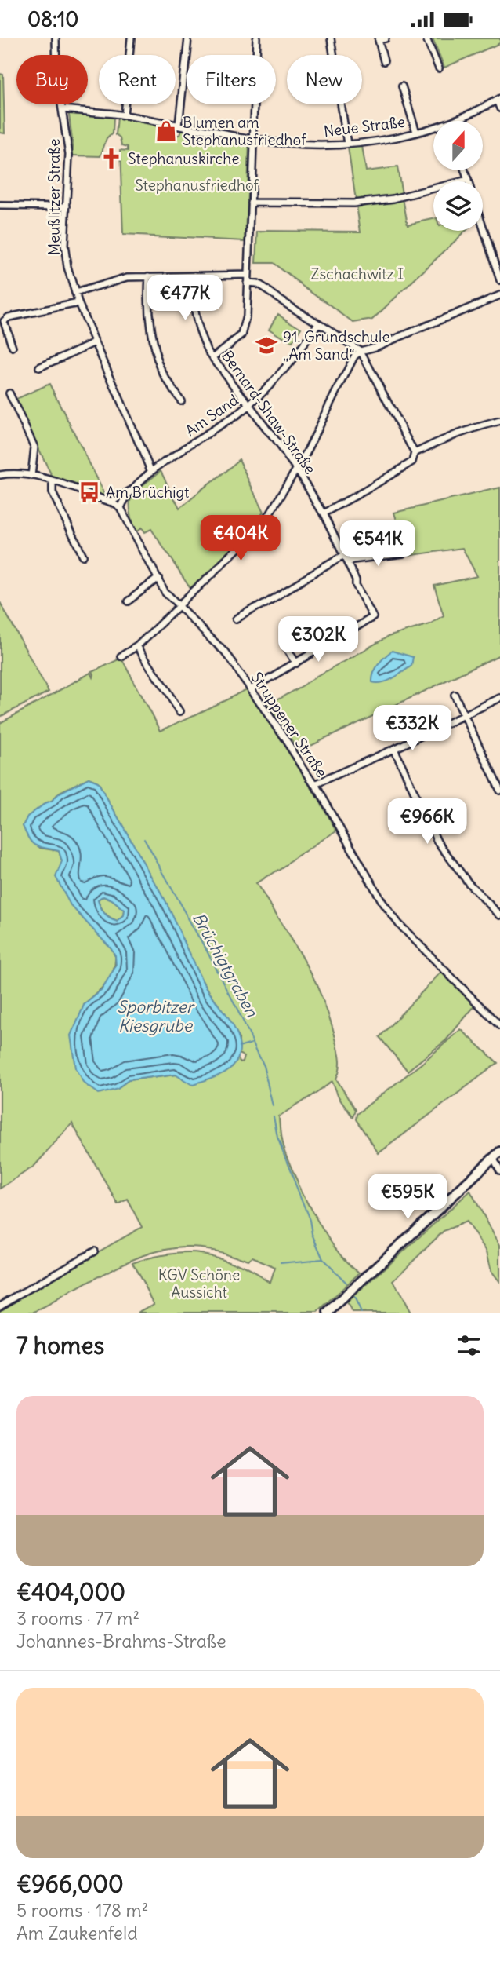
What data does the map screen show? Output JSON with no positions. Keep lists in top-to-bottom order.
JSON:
{
  "streets": {
    "street": [
      "Neue Straße",
      "Meußlitzer Straße",
      "Bernard-Shaw-Straße",
      "Am Sand",
      "Struppener Straße"
    ]
  },
  "crossings": [
    ["Neue Straße", "Meußlitzer Straße"],
    ["Meußlitzer Straße", "Am Sand"],
    ["Bernard-Shaw-Straße", "Am Sand"],
    ["Am Sand", "Struppener Straße"]
  ],
  "water": ["Brüchigtgraben", "Sporbitzer Kiesgrube"],
  "parks": ["Stephanusfriedhof", "Zschachwitz I", "KGV Schöne Aussicht"],
  "places": {
    "shop": ["Blumen am Stephanusfriedhof"],
    "church": ["Stephanuskirche"],
    "school or university": ["91. Grundschule „Am Sand“"],
    "bus stop": ["Am Brüchigt"]
  },
  "north": "top",
  "page": {
    "status": "08:10",
    "chip": [
      "Buy",
      "Rent",
      "Filters",
      "New"
    ],
    "price": [
      "€477K",
      "€404K",
      "€541K",
      "€302K",
      "€332K",
      "€966K",
      "€595K"
    ],
    "heading": "7 homes",
    "list": [
      {
        "name": "€404,000",
        "note": "3 rooms · 77 m² · Johannes-Brahms-Straße"
      },
      {
        "name": "€966,000",
        "note": "5 rooms · 178 m² · Am Zaukenfeld"
      }
    ]
  }
}
